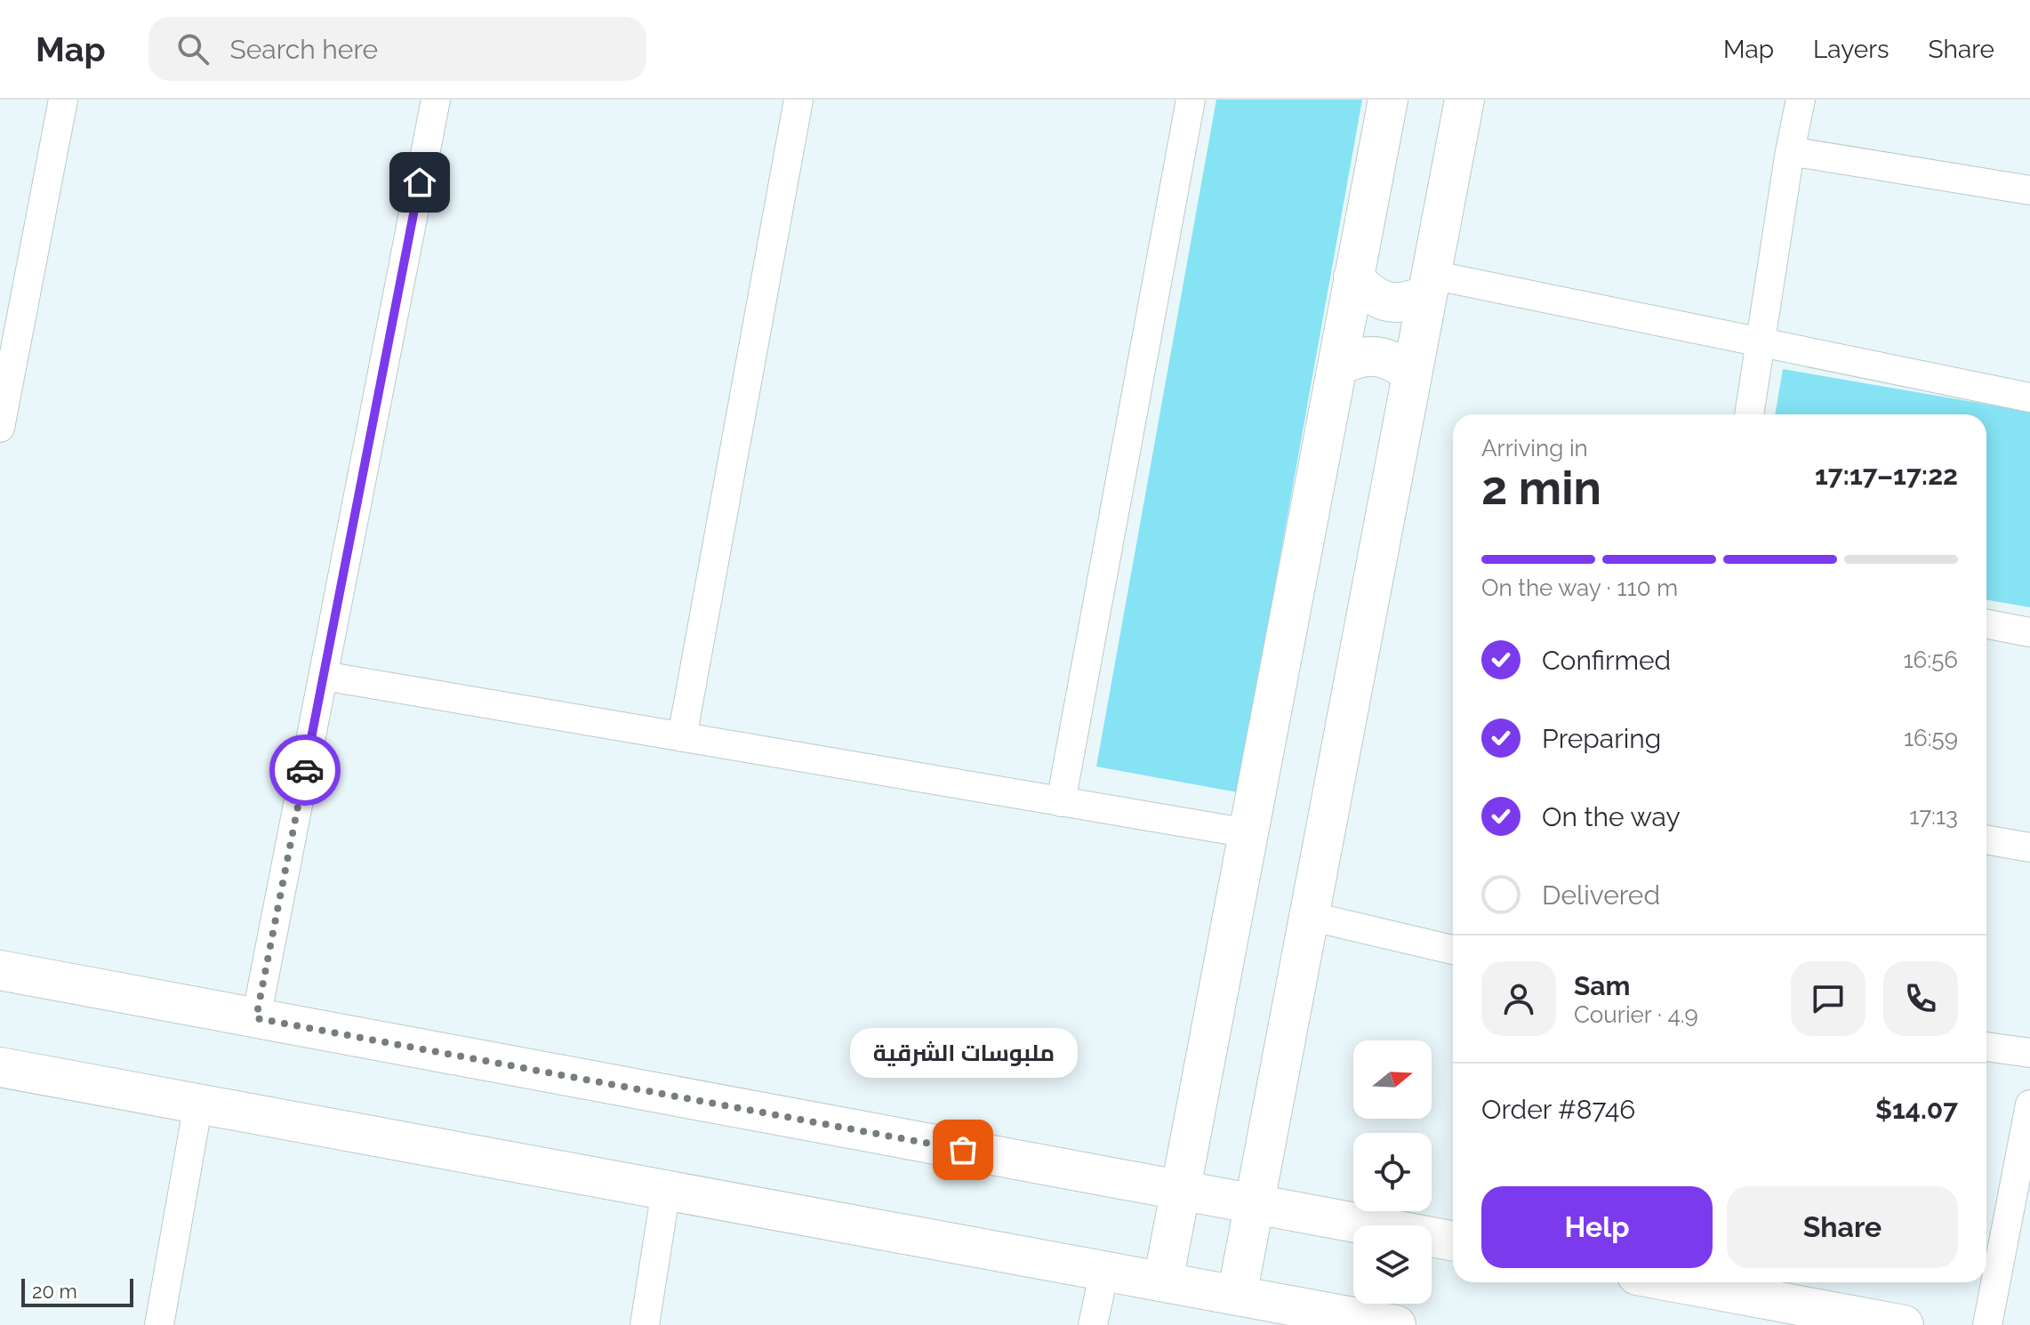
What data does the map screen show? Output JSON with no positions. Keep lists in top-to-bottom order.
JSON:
{
  "places": ["ملبوسات الشرقية"],
  "scale_bar": "20 m",
  "north": "right",
  "page": {
    "header": "Map",
    "search": "Search here",
    "nav": ["Map", "Layers", "Share"],
    "heading": ["2 min", "Arriving in", "17:17–17:22"],
    "panel": [
      "Sam",
      "Courier · 4.9",
      "Order #8746",
      "$14.07"
    ],
    "bar": "On the way · 110 m",
    "list": [
      ["Confirmed", "16:56"],
      ["Preparing", "16:59"],
      ["On the way", "17:13"],
      "Delivered"
    ],
    "bubble": "ملبوسات الشرقية",
    "buttons": ["Help", "Share"],
    "scale": "20 m"
  }
}
